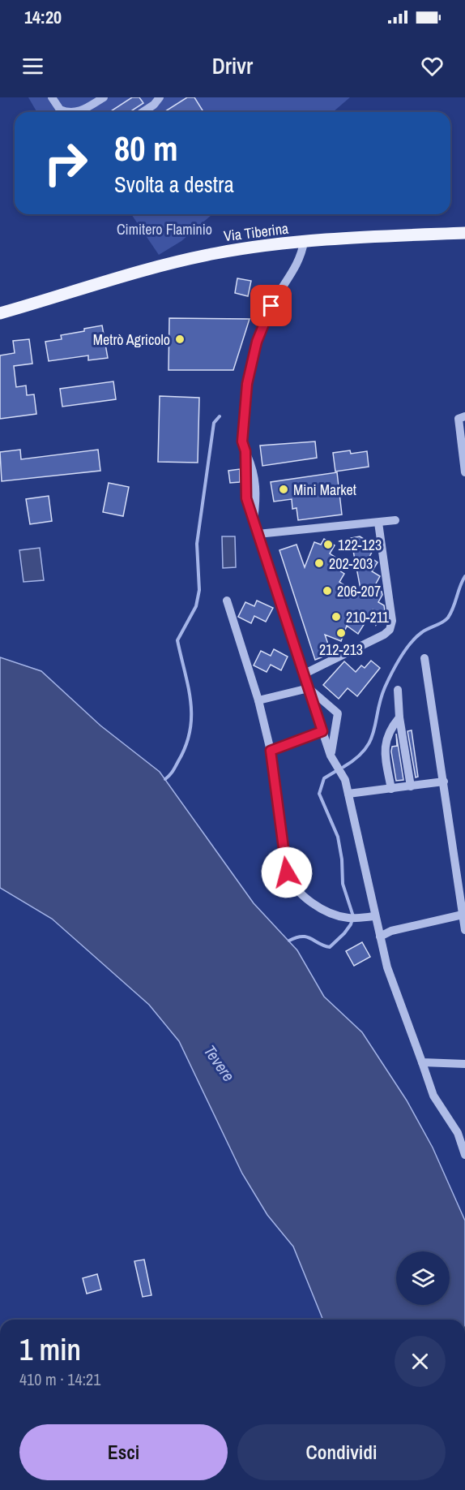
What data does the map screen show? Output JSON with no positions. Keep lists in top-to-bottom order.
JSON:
{
  "streets": {
    "main road": ["Via Tiberina"]
  },
  "water": ["Tevere"],
  "parks": ["Cimitero Flaminio"],
  "places": [
    "Metrò Agricolo",
    "Mini Market",
    "122-123",
    "202-203",
    "206-207",
    "210-211",
    "212-213"
  ],
  "page": {
    "status": "14:20",
    "header": "Drivr",
    "turn": ["80 m", "Svolta a destra"],
    "heading": ["1 min", "410 m · 14:21"],
    "buttons": ["Esci", "Condividi"]
  }
}
